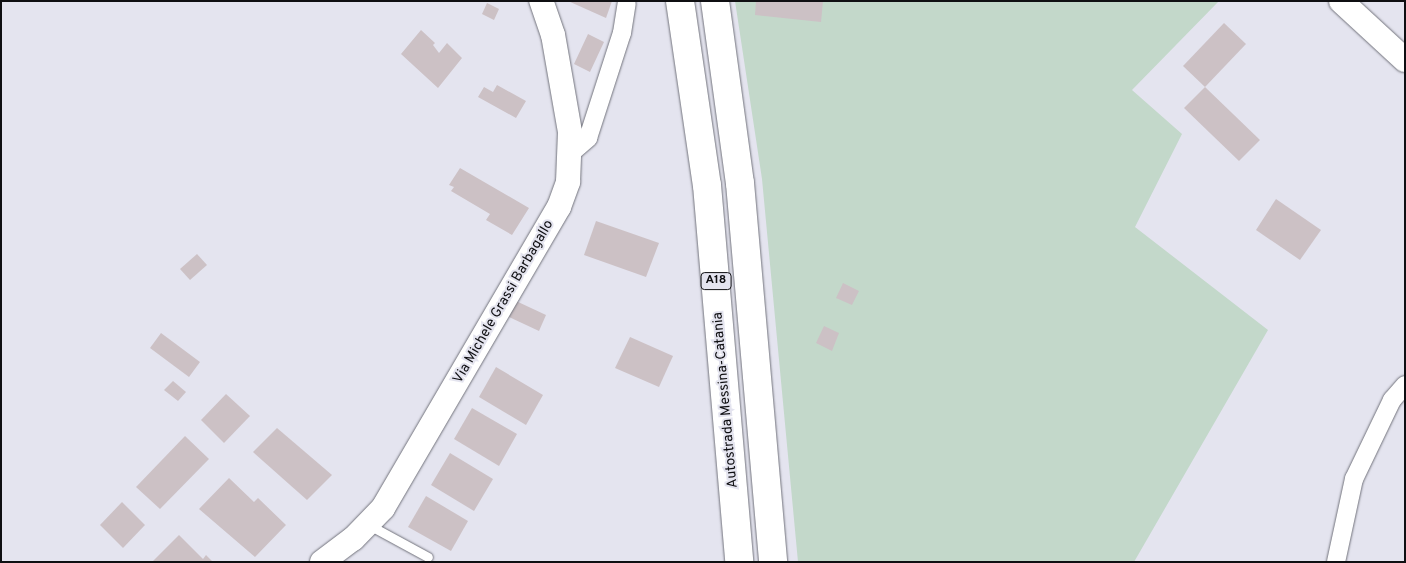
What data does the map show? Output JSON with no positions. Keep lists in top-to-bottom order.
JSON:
{
  "streets": {
    "highway": ["A18", "Autostrada Messina-Catania"],
    "street": ["Via Michele Grassi Barbagallo"]
  }
}
